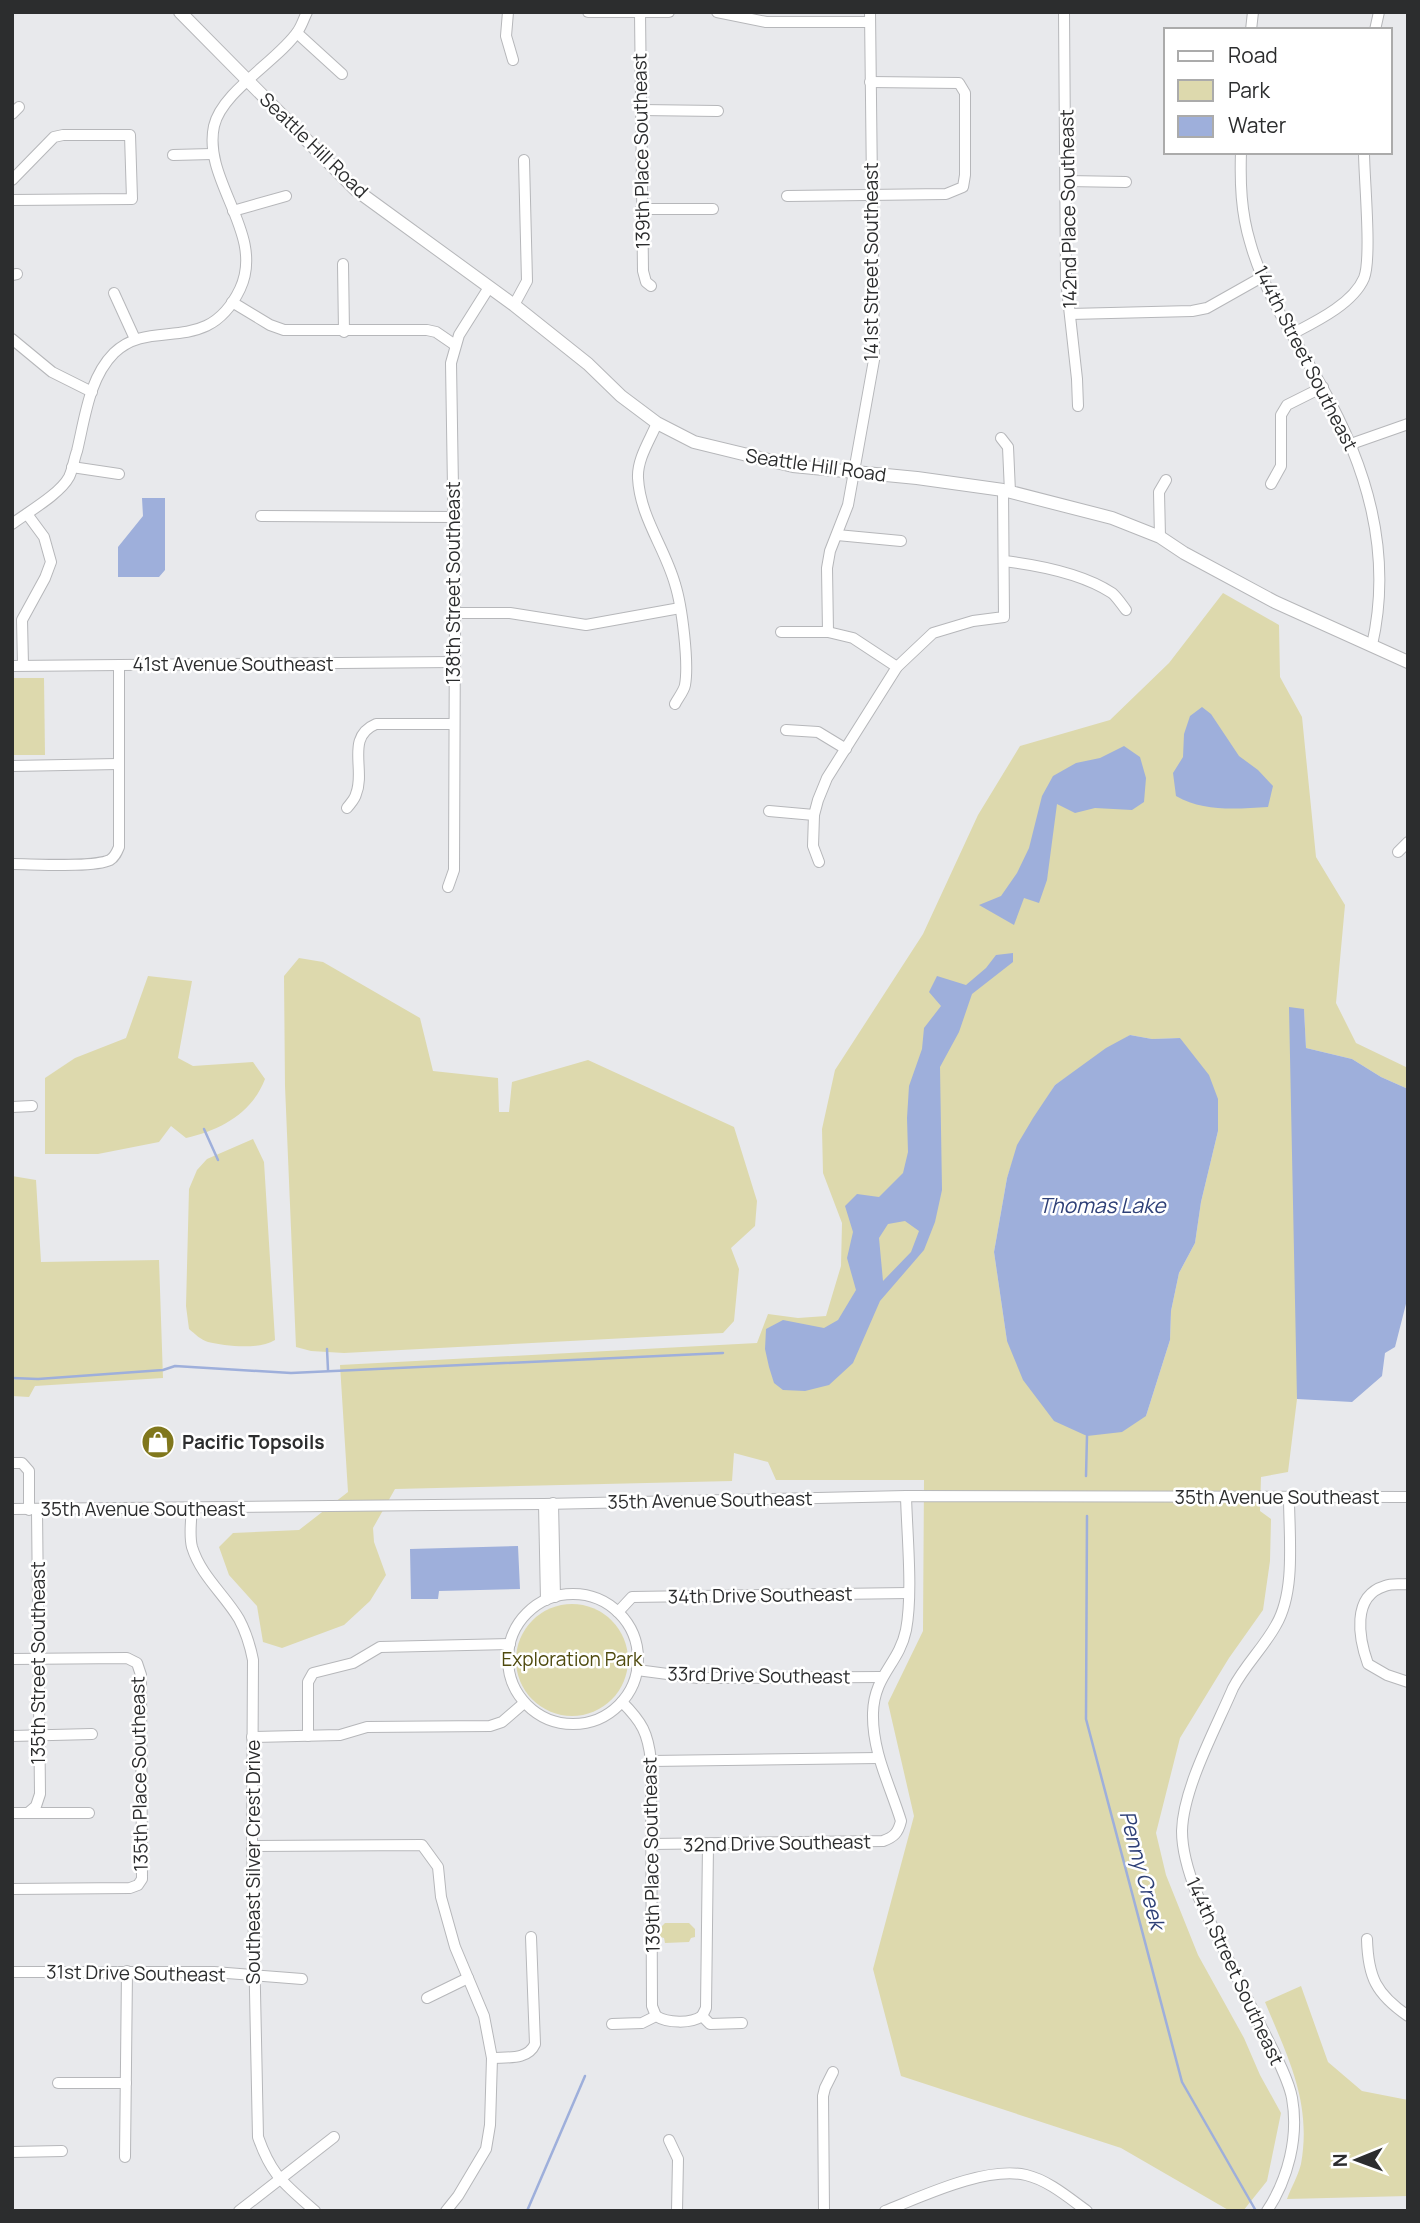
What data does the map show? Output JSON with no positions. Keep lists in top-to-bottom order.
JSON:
{
  "streets": {
    "main road": ["Seattle Hill Road"],
    "street": [
      "139th Place Southeast",
      "142nd Place Southeast",
      "141st Street Southeast",
      "144th Street Southeast",
      "138th Street Southeast",
      "41st Avenue Southeast",
      "35th Avenue Southeast",
      "34th Drive Southeast",
      "135th Street Southeast",
      "33rd Drive Southeast",
      "135th Place Southeast",
      "32nd Drive Southeast",
      "Southeast Silver Crest Drive",
      "31st Drive Southeast"
    ]
  },
  "crossings": [
    ["Seattle Hill Road", "141st Street Southeast"],
    ["Seattle Hill Road", "144th Street Southeast"],
    ["Seattle Hill Road", "138th Street Southeast"],
    ["139th Place Southeast", "34th Drive Southeast"],
    ["139th Place Southeast", "33rd Drive Southeast"],
    ["139th Place Southeast", "32nd Drive Southeast"],
    ["144th Street Southeast", "35th Avenue Southeast"],
    ["138th Street Southeast", "41st Avenue Southeast"],
    ["35th Avenue Southeast", "135th Street Southeast"],
    ["35th Avenue Southeast", "Southeast Silver Crest Drive"],
    ["34th Drive Southeast", "33rd Drive Southeast"],
    ["135th Street Southeast", "135th Place Southeast"],
    ["Southeast Silver Crest Drive", "31st Drive Southeast"]
  ],
  "water": ["Thomas Lake", "Penny Creek"],
  "parks": ["Exploration Park"],
  "places": {
    "shop": ["Pacific Topsoils"]
  },
  "legend": ["Road", "Park", "Water"],
  "north": "left"
}
